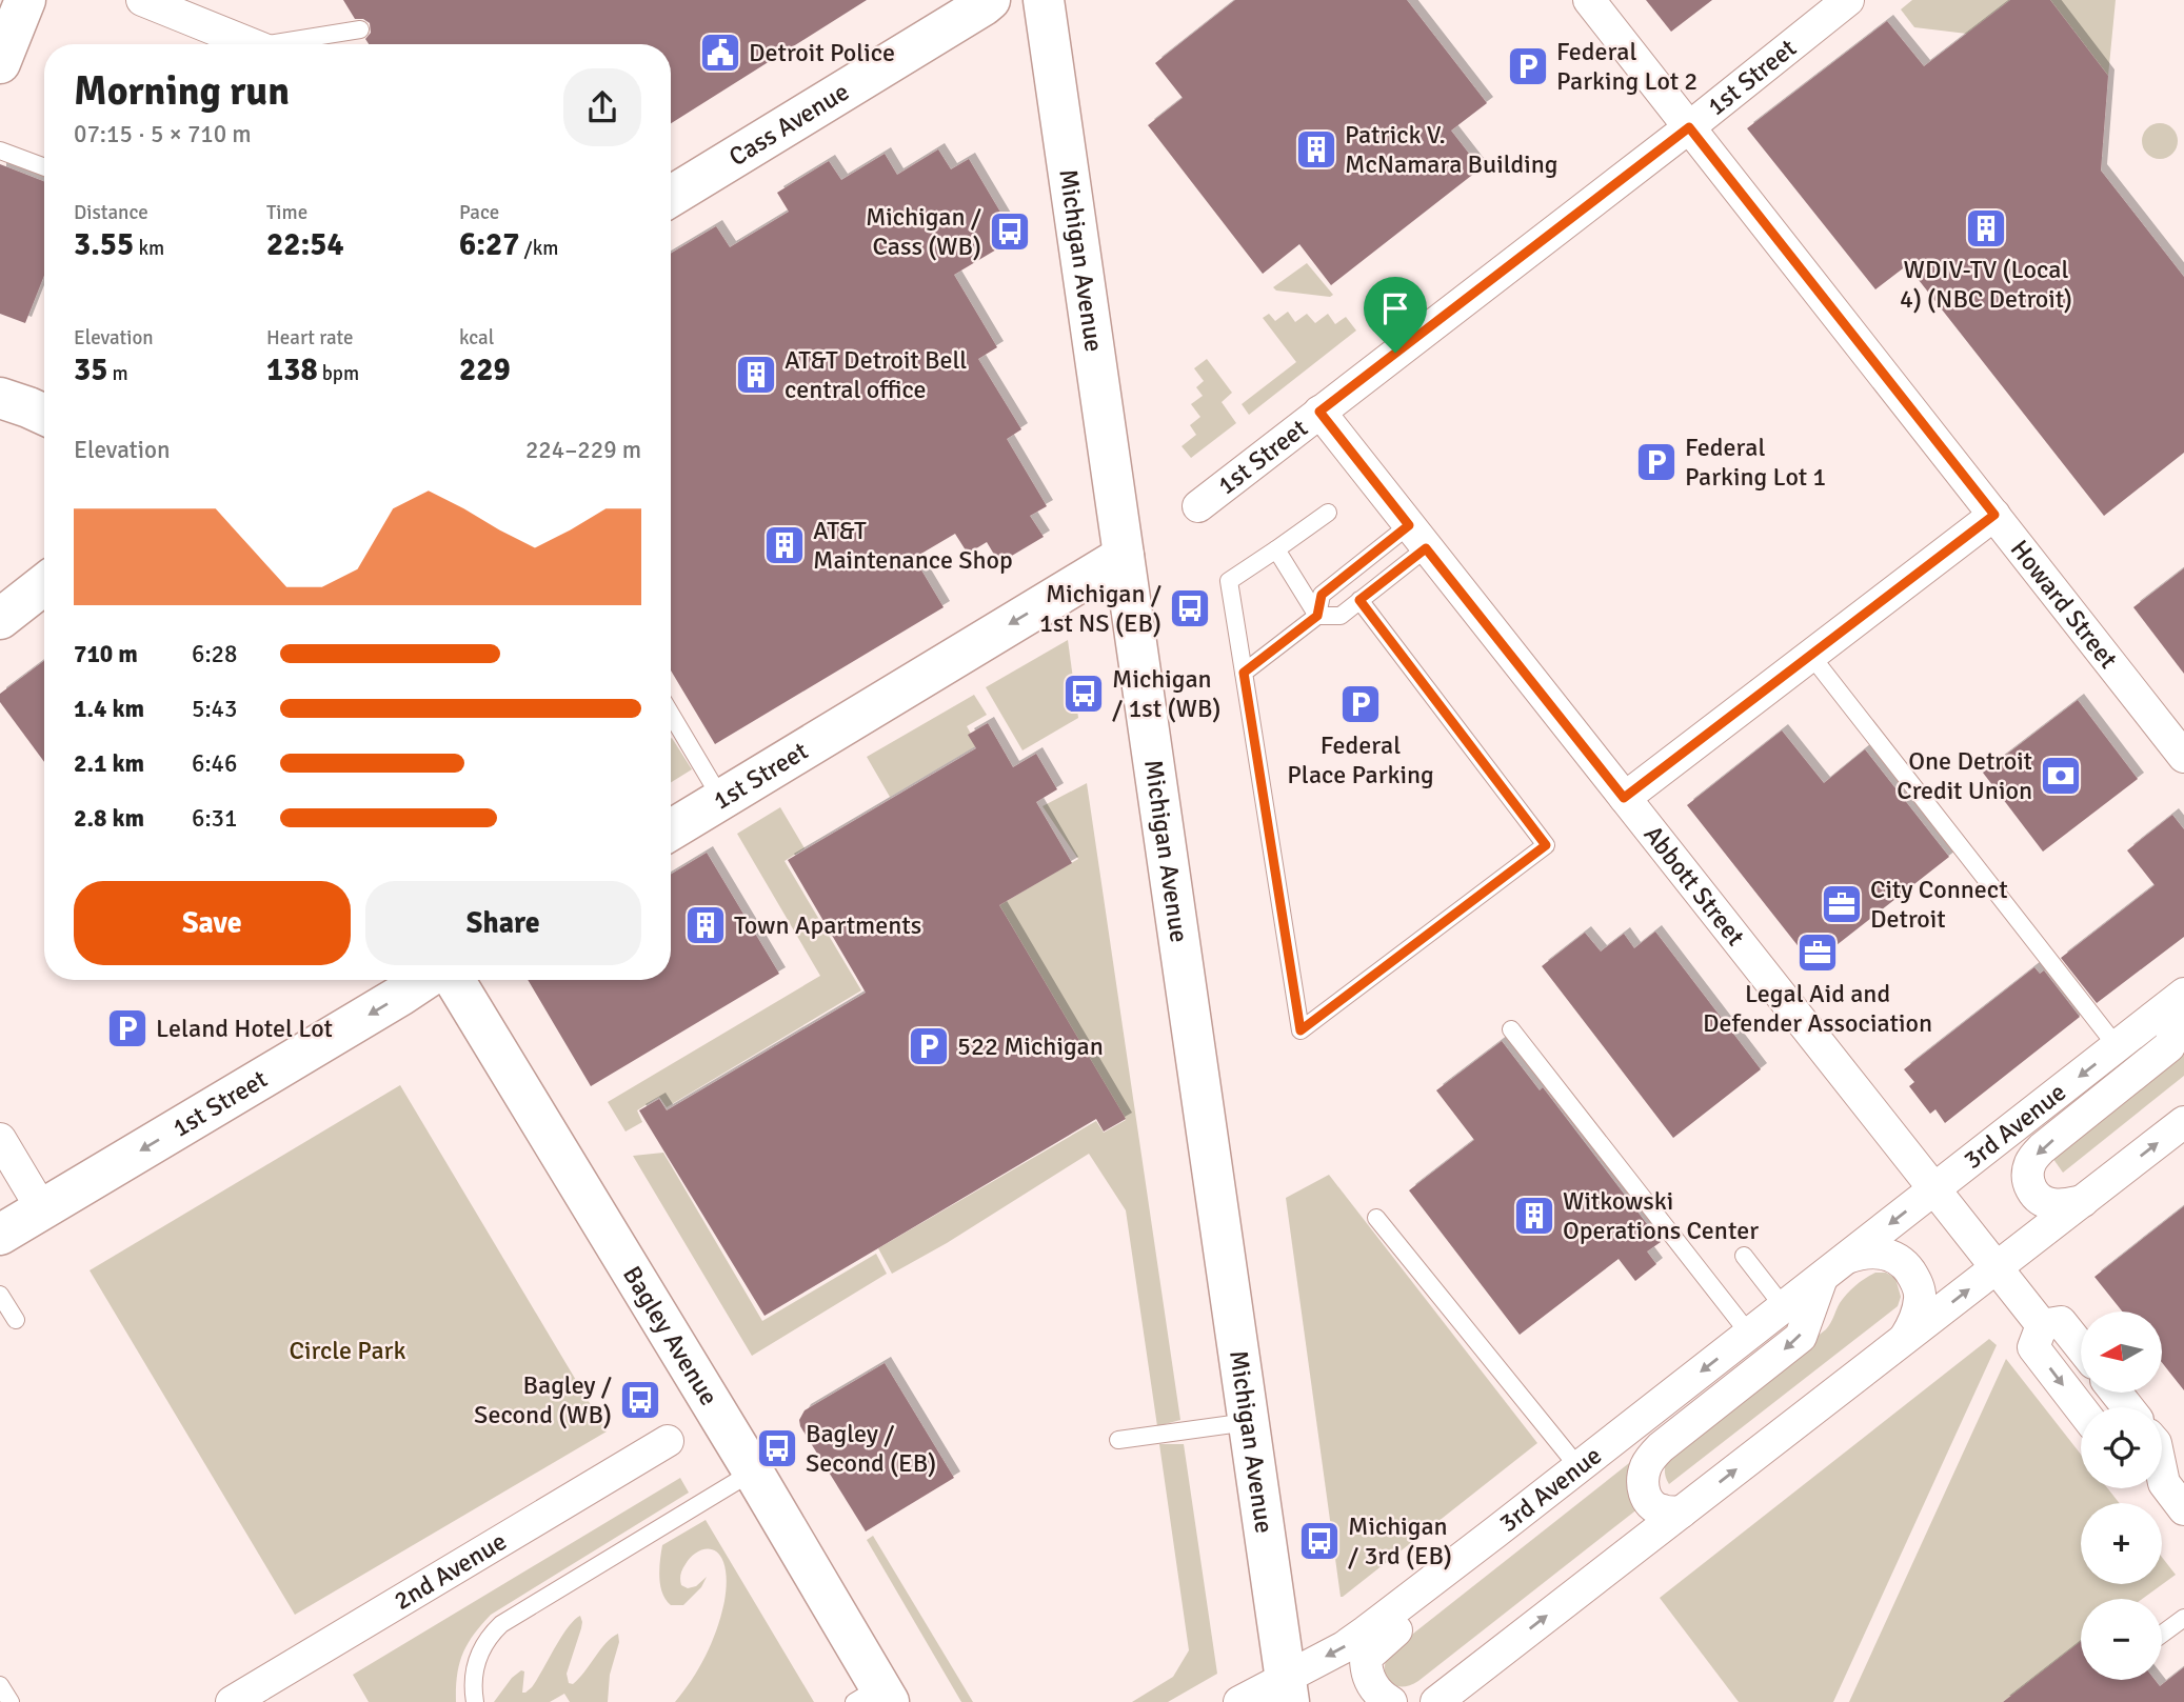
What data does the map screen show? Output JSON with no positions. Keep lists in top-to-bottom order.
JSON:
{
  "streets": {
    "main road": [
      "1st Street",
      "Cass Avenue",
      "Michigan Avenue",
      "Bagley Avenue"
    ],
    "street": [
      "Howard Street",
      "Abbott Street",
      "3rd Avenue",
      "2nd Avenue"
    ]
  },
  "crossings": [
    ["1st Street", "Michigan Avenue"],
    ["1st Street", "Howard Street"],
    ["1st Street", "Abbott Street"],
    ["Michigan Avenue", "3rd Avenue"],
    ["Abbott Street", "3rd Avenue"]
  ],
  "one_way": ["1st Street"],
  "parks": ["Circle Park"],
  "places": {
    "public building": ["Detroit Police"],
    "parking": [
      "Federal Parking Lot 2",
      "Federal Parking Lot 1",
      "Federal Place Parking",
      "Leland Hotel Lot",
      "522 Michigan"
    ],
    "building": [
      "Patrick V. McNamara Building",
      "WDIV-TV (Local 4) (NBC Detroit)",
      "AT&T Detroit Bell central office",
      "AT&T Maintenance Shop",
      "Town Apartments",
      "Witkowski Operations Center"
    ],
    "bus stop": [
      "Michigan / Cass (WB)",
      "Michigan / 1st NS (EB)",
      "Michigan / 1st (WB)",
      "Bagley / Second (WB)",
      "Bagley / Second (EB)",
      "Michigan / 3rd (EB)"
    ],
    "bank": ["One Detroit Credit Union"],
    "office": ["City Connect Detroit", "Legal Aid and Defender Association"]
  },
  "north": "left",
  "page": {
    "heading": ["Morning run", "07:15 · 5 × 710 m"],
    "stats": [
      ["Distance", "3.55 km"],
      ["Time", "22:54"],
      ["Pace", "6:27 /km"],
      ["Elevation", "35 m"],
      ["Heart rate", "138 bpm"],
      ["kcal", "229"]
    ],
    "chart": ["Elevation", "224–229 m"],
    "list": [
      {
        "name": "710 m",
        "note": "6:28"
      },
      {
        "name": "1.4 km",
        "note": "5:43"
      },
      {
        "name": "2.1 km",
        "note": "6:46"
      },
      {
        "name": "2.8 km",
        "note": "6:31"
      }
    ],
    "buttons": ["Save", "Share"],
    "map_buttons": ["+", "−"]
  }
}
